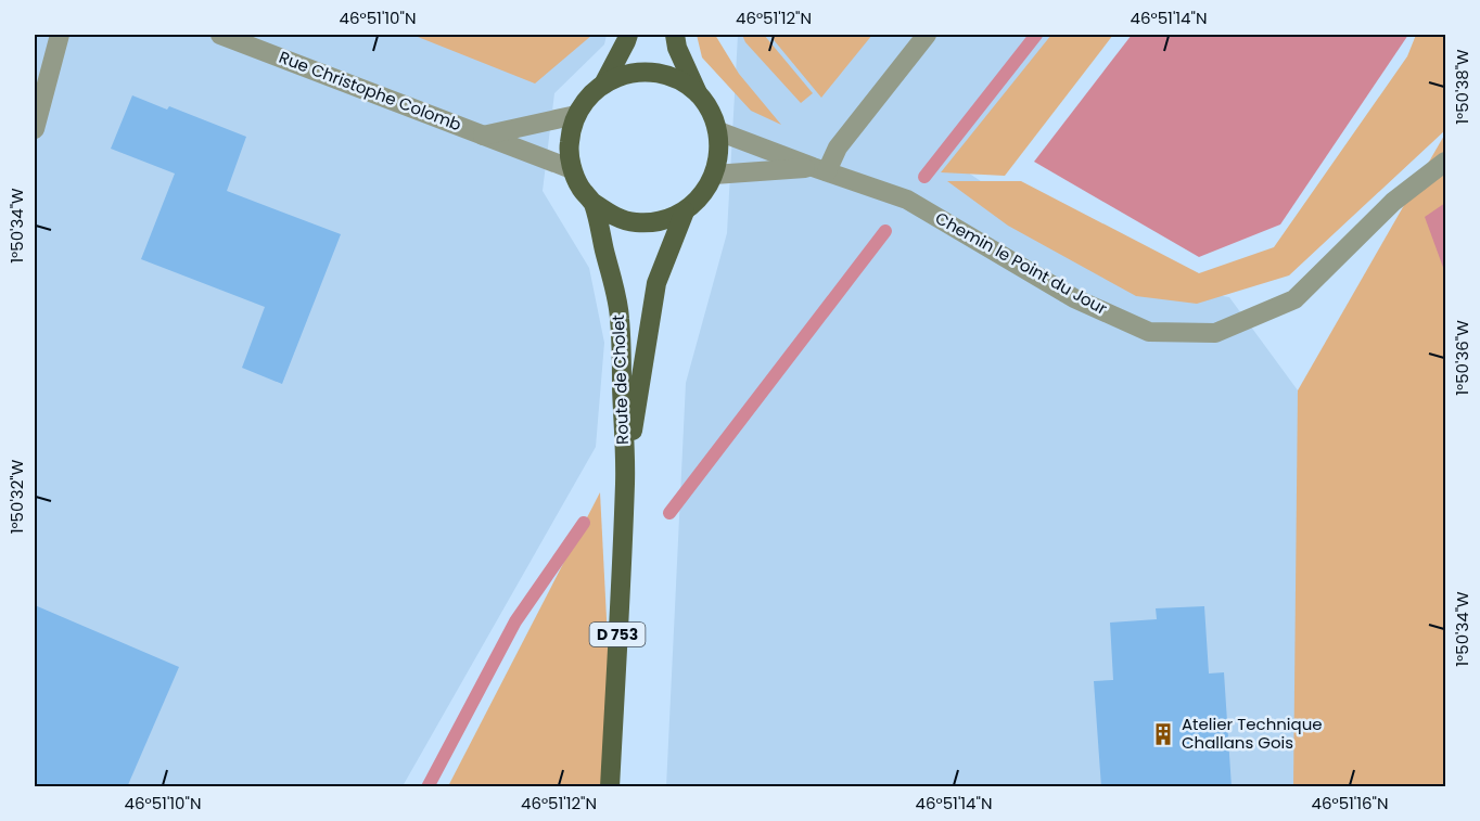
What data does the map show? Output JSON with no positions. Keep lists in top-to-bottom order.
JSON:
{
  "streets": {
    "main road": ["Route de Cholet", "D 753"],
    "street": ["Rue Christophe Colomb", "Chemin le Point du Jour"]
  },
  "crossings": [
    ["Rue Christophe Colomb", "Chemin le Point du Jour"],
    ["Rue Christophe Colomb", "Route de Cholet"],
    ["Chemin le Point du Jour", "Route de Cholet"]
  ],
  "places": {
    "building": ["Atelier Technique Challans Gois"]
  },
  "coordinates": [
    "46°51'10\"N",
    "46°51'12\"N",
    "46°51'14\"N",
    "1°50'38\"W",
    "1°50'34\"W",
    "1°50'36\"W",
    "1°50'32\"W",
    "46°51'16\"N"
  ]
}
